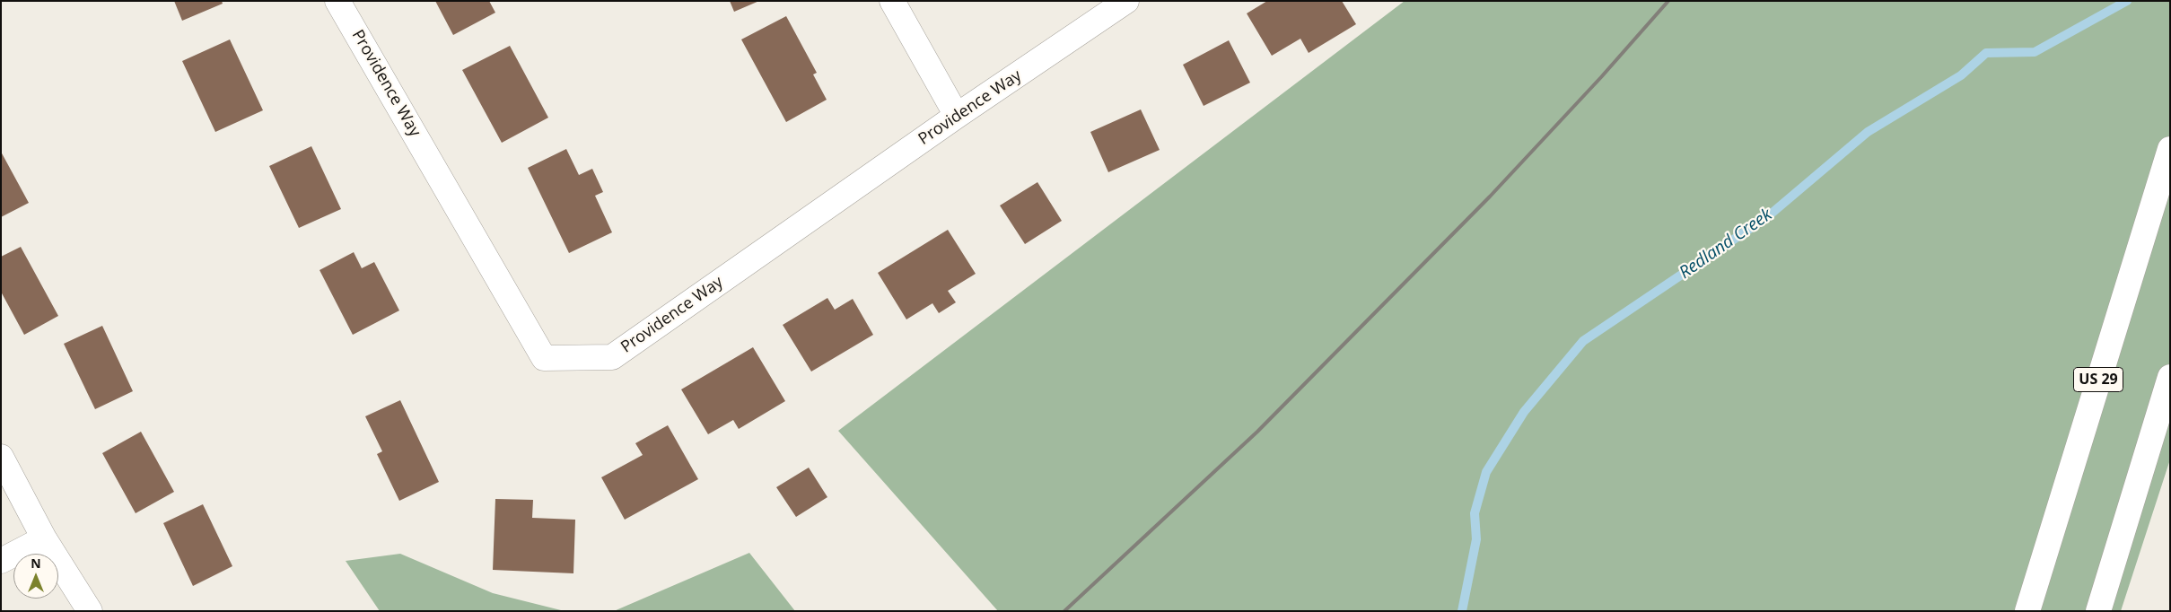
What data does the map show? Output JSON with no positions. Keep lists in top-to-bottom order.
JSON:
{
  "streets": {
    "street": ["Providence Way", "US 29"]
  },
  "water": ["Redland Creek"],
  "north": "top"
}
